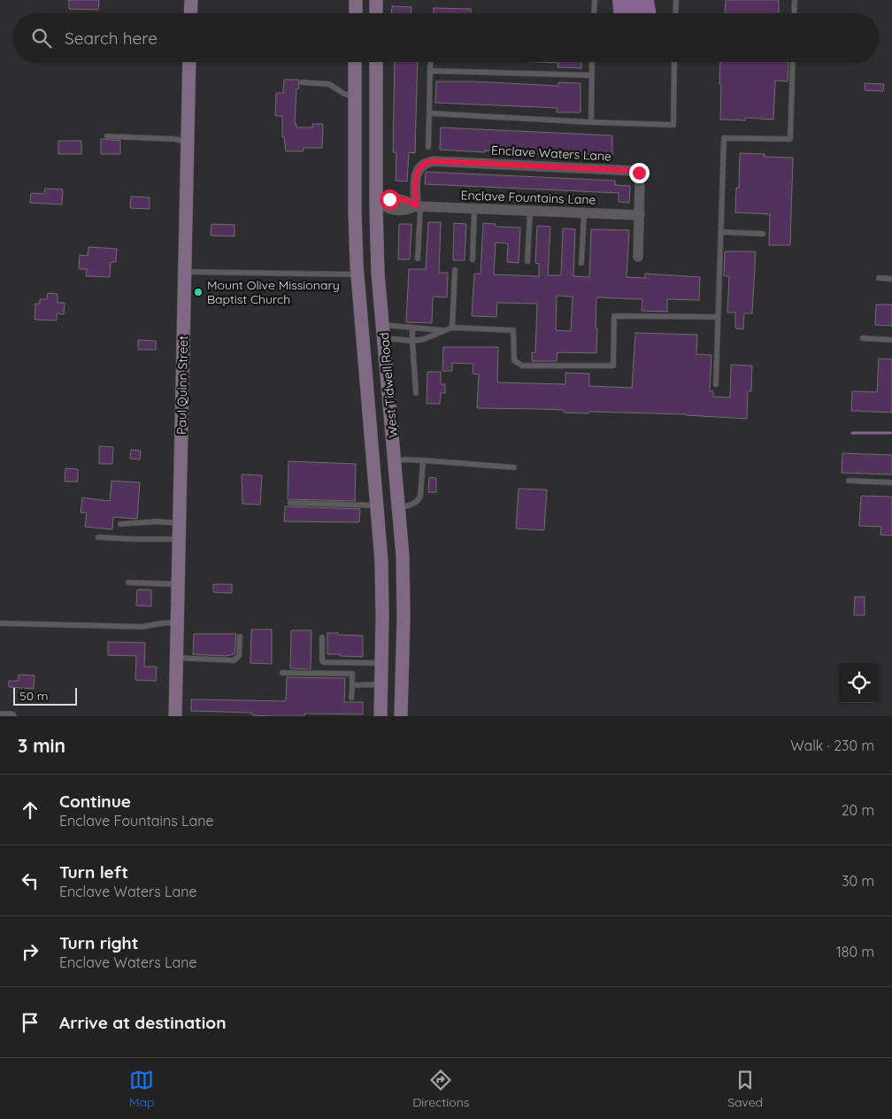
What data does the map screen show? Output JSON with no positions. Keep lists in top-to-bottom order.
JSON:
{
  "streets": {
    "main road": ["Paul Quinn Street", "West Tidwell Road"],
    "street": ["Enclave Waters Lane", "Enclave Fountains Lane"]
  },
  "crossings": [
    ["Enclave Waters Lane", "Enclave Fountains Lane"]
  ],
  "places": ["Mount Olive Missionary Baptist Church"],
  "scale_bar": "50 m",
  "page": {
    "search": "Search here",
    "scale": "50 m",
    "heading": ["3 min", "Walk · 230 m"],
    "list": [
      ["Continue", "Enclave Fountains Lane", "20 m"],
      ["Turn left", "Enclave Waters Lane", "30 m"],
      ["Turn right", "Enclave Waters Lane", "180 m"],
      "Arrive at destination"
    ],
    "nav": ["Map", "Directions", "Saved"]
  }
}
